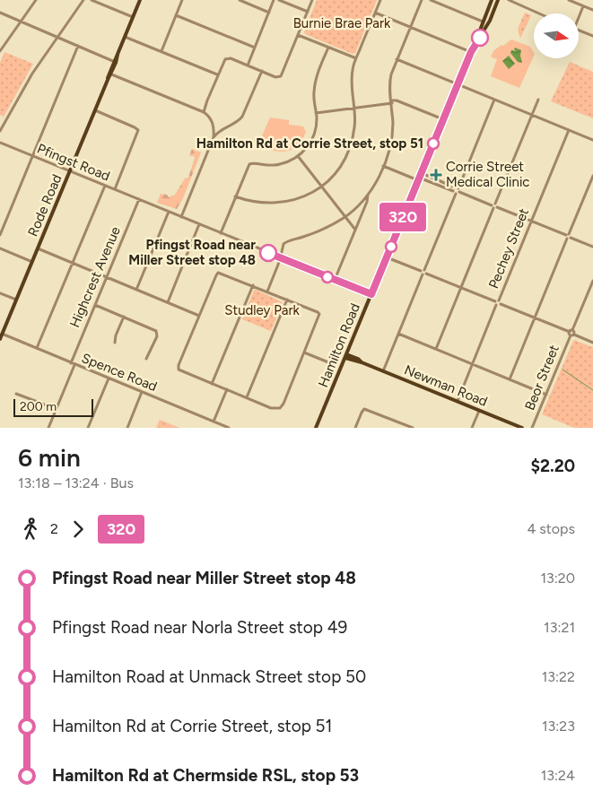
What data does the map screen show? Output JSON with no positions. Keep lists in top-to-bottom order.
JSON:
{
  "streets": {
    "main road": ["Rode Road", "Hamilton Road", "Newman Road"],
    "street": [
      "Pfingst Road",
      "Pechey Street",
      "Highcrest Avenue",
      "Spence Road",
      "Beor Street"
    ]
  },
  "crossings": [
    ["Pfingst Road", "Rode Road"],
    ["Pfingst Road", "Highcrest Avenue"],
    ["Pfingst Road", "Hamilton Road"],
    ["Rode Road", "Spence Road"],
    ["Pechey Street", "Newman Road"],
    ["Highcrest Avenue", "Spence Road"],
    ["Hamilton Road", "Newman Road"]
  ],
  "parks": ["Burnie Brae Park", "Studley Park"],
  "places": {
    "other": ["Hamilton Rd at Corrie Street, stop 51", "Pfingst Road near Miller Street stop 48"],
    "health": ["Corrie Street Medical Clinic"]
  },
  "lines": ["bus line 320"],
  "scale_bar": "200 m",
  "north": "right",
  "page": {
    "on_map": "320",
    "scale": "200 m",
    "heading": ["6 min", "13:18 – 13:24 · Bus", "$2.20"],
    "legs": ["2", "320", "4 stops"],
    "list": [
      {
        "name": "Pfingst Road near Miller Street stop 48",
        "value": "13:20"
      },
      {
        "name": "Pfingst Road near Norla Street stop 49",
        "value": "13:21"
      },
      {
        "name": "Hamilton Road at Unmack Street stop 50",
        "value": "13:22"
      },
      {
        "name": "Hamilton Rd at Corrie Street, stop 51",
        "value": "13:23"
      },
      {
        "name": "Hamilton Rd at Chermside RSL, stop 53",
        "value": "13:24"
      }
    ]
  }
}
